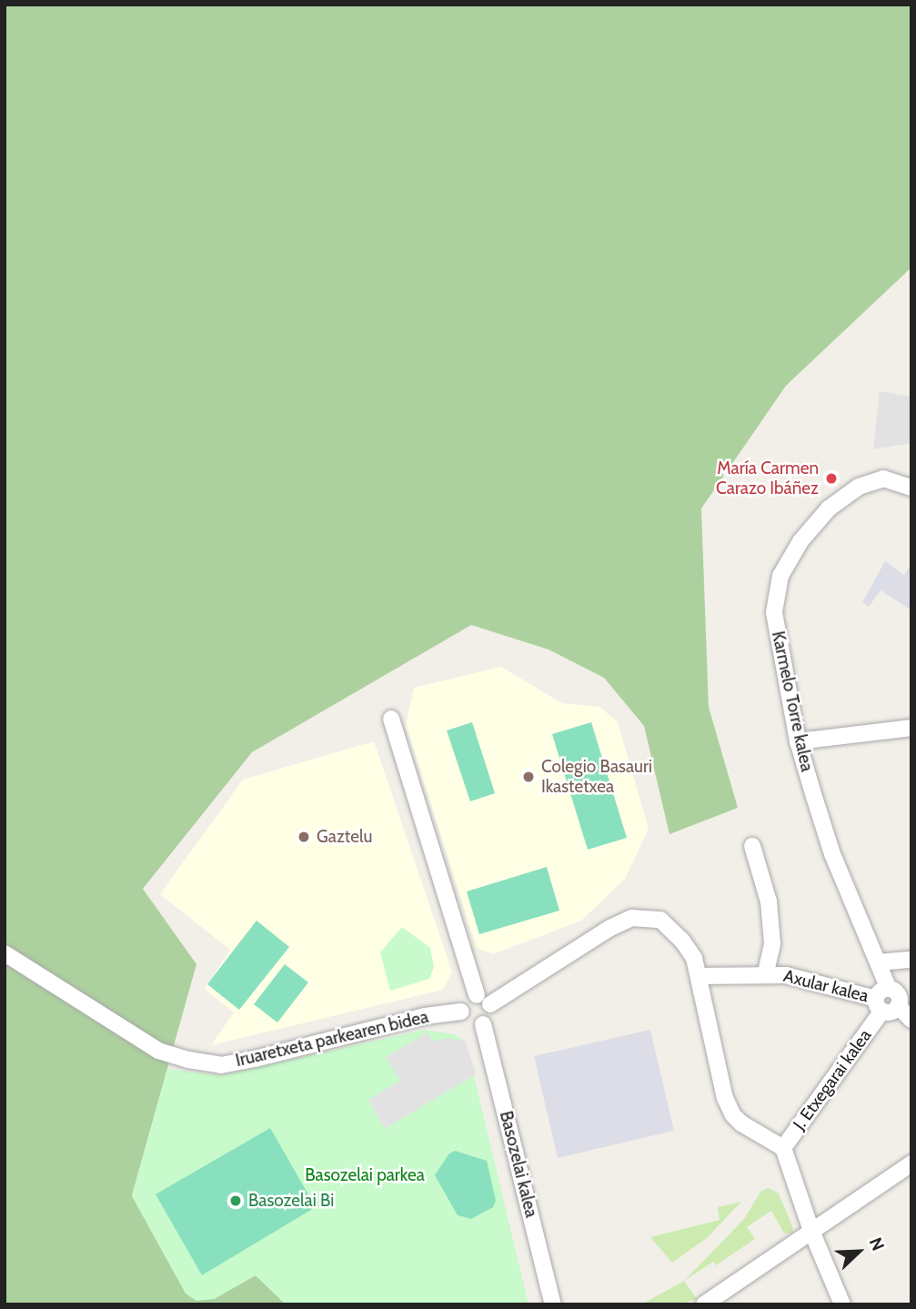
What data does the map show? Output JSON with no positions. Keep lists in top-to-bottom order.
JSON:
{
  "streets": {
    "street": [
      "Karmelo Torre kalea",
      "Axular kalea",
      "Iruaretxeta parkearen bidea",
      "J. Etxegarai kalea",
      "Basozelai kalea"
    ]
  },
  "crossings": [
    ["Karmelo Torre kalea", "Axular kalea"],
    ["Karmelo Torre kalea", "J. Etxegarai kalea"],
    ["Axular kalea", "J. Etxegarai kalea"],
    ["Iruaretxeta parkearen bidea", "Basozelai kalea"]
  ],
  "parks": ["Basozelai parkea"],
  "places": [
    "María Carmen Carazo Ibáñez",
    "Colegio Basauri Ikastetxea",
    "Gaztelu",
    "Basozelai Bi"
  ],
  "north": "top right"
}
